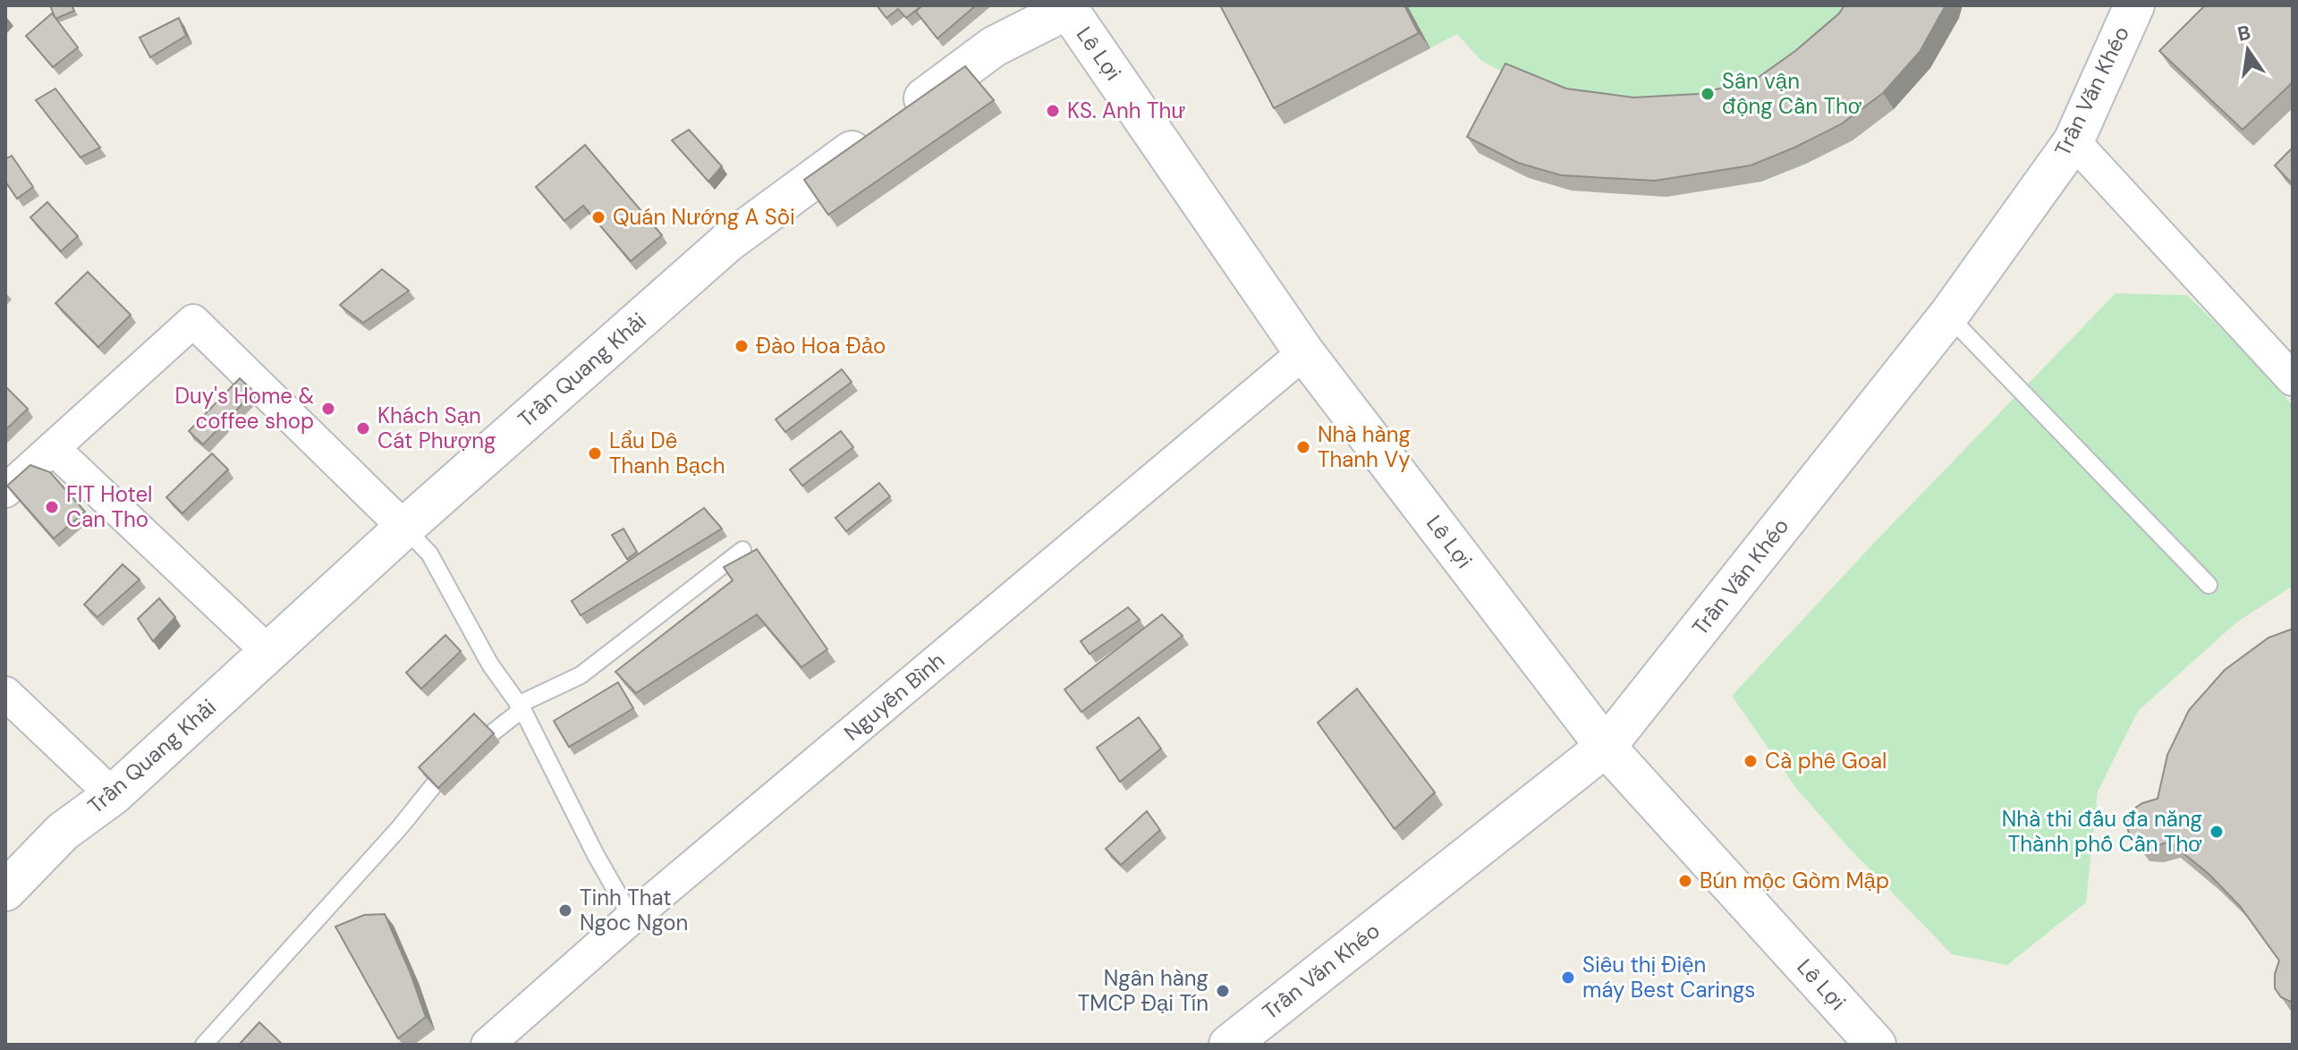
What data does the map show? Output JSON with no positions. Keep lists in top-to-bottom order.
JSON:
{
  "streets": {
    "street": [
      "Lê Lợi",
      "Trần Văn Khéo",
      "Trần Quang Khải",
      "Nguyễn Bình"
    ]
  },
  "crossings": [
    ["Lê Lợi", "Trần Văn Khéo"],
    ["Lê Lợi", "Trần Quang Khải"],
    ["Lê Lợi", "Nguyễn Bình"]
  ],
  "places": [
    "Sân vận động Cần Thơ",
    "KS. Anh Thư",
    "Quán Nướng A Sồi",
    "Đào Hoa Đảo",
    "Duy's Home & coffee shop",
    "Khách Sạn Cát Phượng",
    "Nhà hàng Thanh Vy",
    "Lẩu Dê Thanh Bạch",
    "FIT Hotel Can Tho",
    "Cà phê Goal",
    "Nhà thi đấu đa năng Thành phố Cần Thơ",
    "Bún mộc Gòm Mập",
    "Tinh That Ngoc Ngon",
    "Siêu thị Điện máy Best Carings",
    "Ngân hàng TMCP Đại Tín"
  ],
  "north": "top"
}
